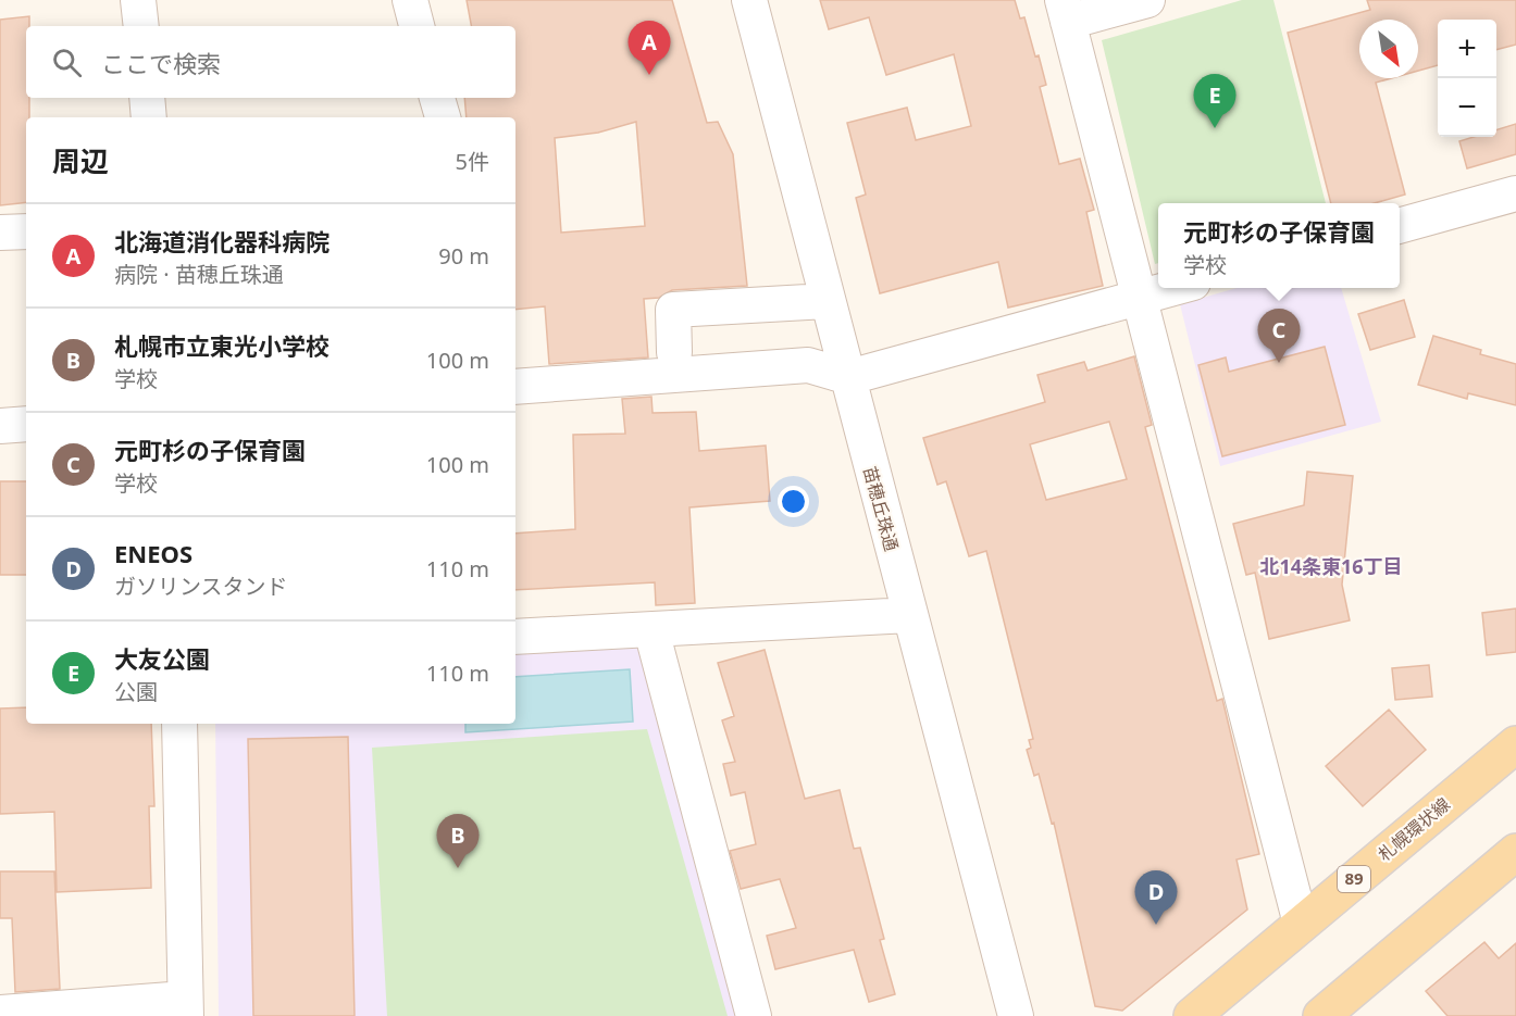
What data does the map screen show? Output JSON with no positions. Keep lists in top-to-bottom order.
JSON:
{
  "streets": {
    "main road": ["札幌環状線", "89"],
    "street": ["苗穂丘珠通"]
  },
  "districts": ["北14条東16丁目"],
  "north": "bottom right",
  "page": {
    "map_buttons": ["+", "−"],
    "pins": [
      "A",
      "E",
      "C",
      "B",
      "D"
    ],
    "search": "ここで検索",
    "heading": ["周辺", "5件"],
    "list": [
      {
        "mark": "A",
        "name": "北海道消化器科病院",
        "note": "病院 · 苗穂丘珠通",
        "value": "90 m"
      },
      {
        "mark": "B",
        "name": "札幌市立東光小学校",
        "note": "学校",
        "value": "100 m"
      },
      {
        "mark": "C",
        "name": "元町杉の子保育園",
        "note": "学校",
        "value": "100 m"
      },
      {
        "mark": "D",
        "name": "ENEOS",
        "note": "ガソリンスタンド",
        "value": "110 m"
      },
      {
        "mark": "E",
        "name": "大友公園",
        "note": "公園",
        "value": "110 m"
      }
    ],
    "popup": ["元町杉の子保育園", "学校"]
  }
}
